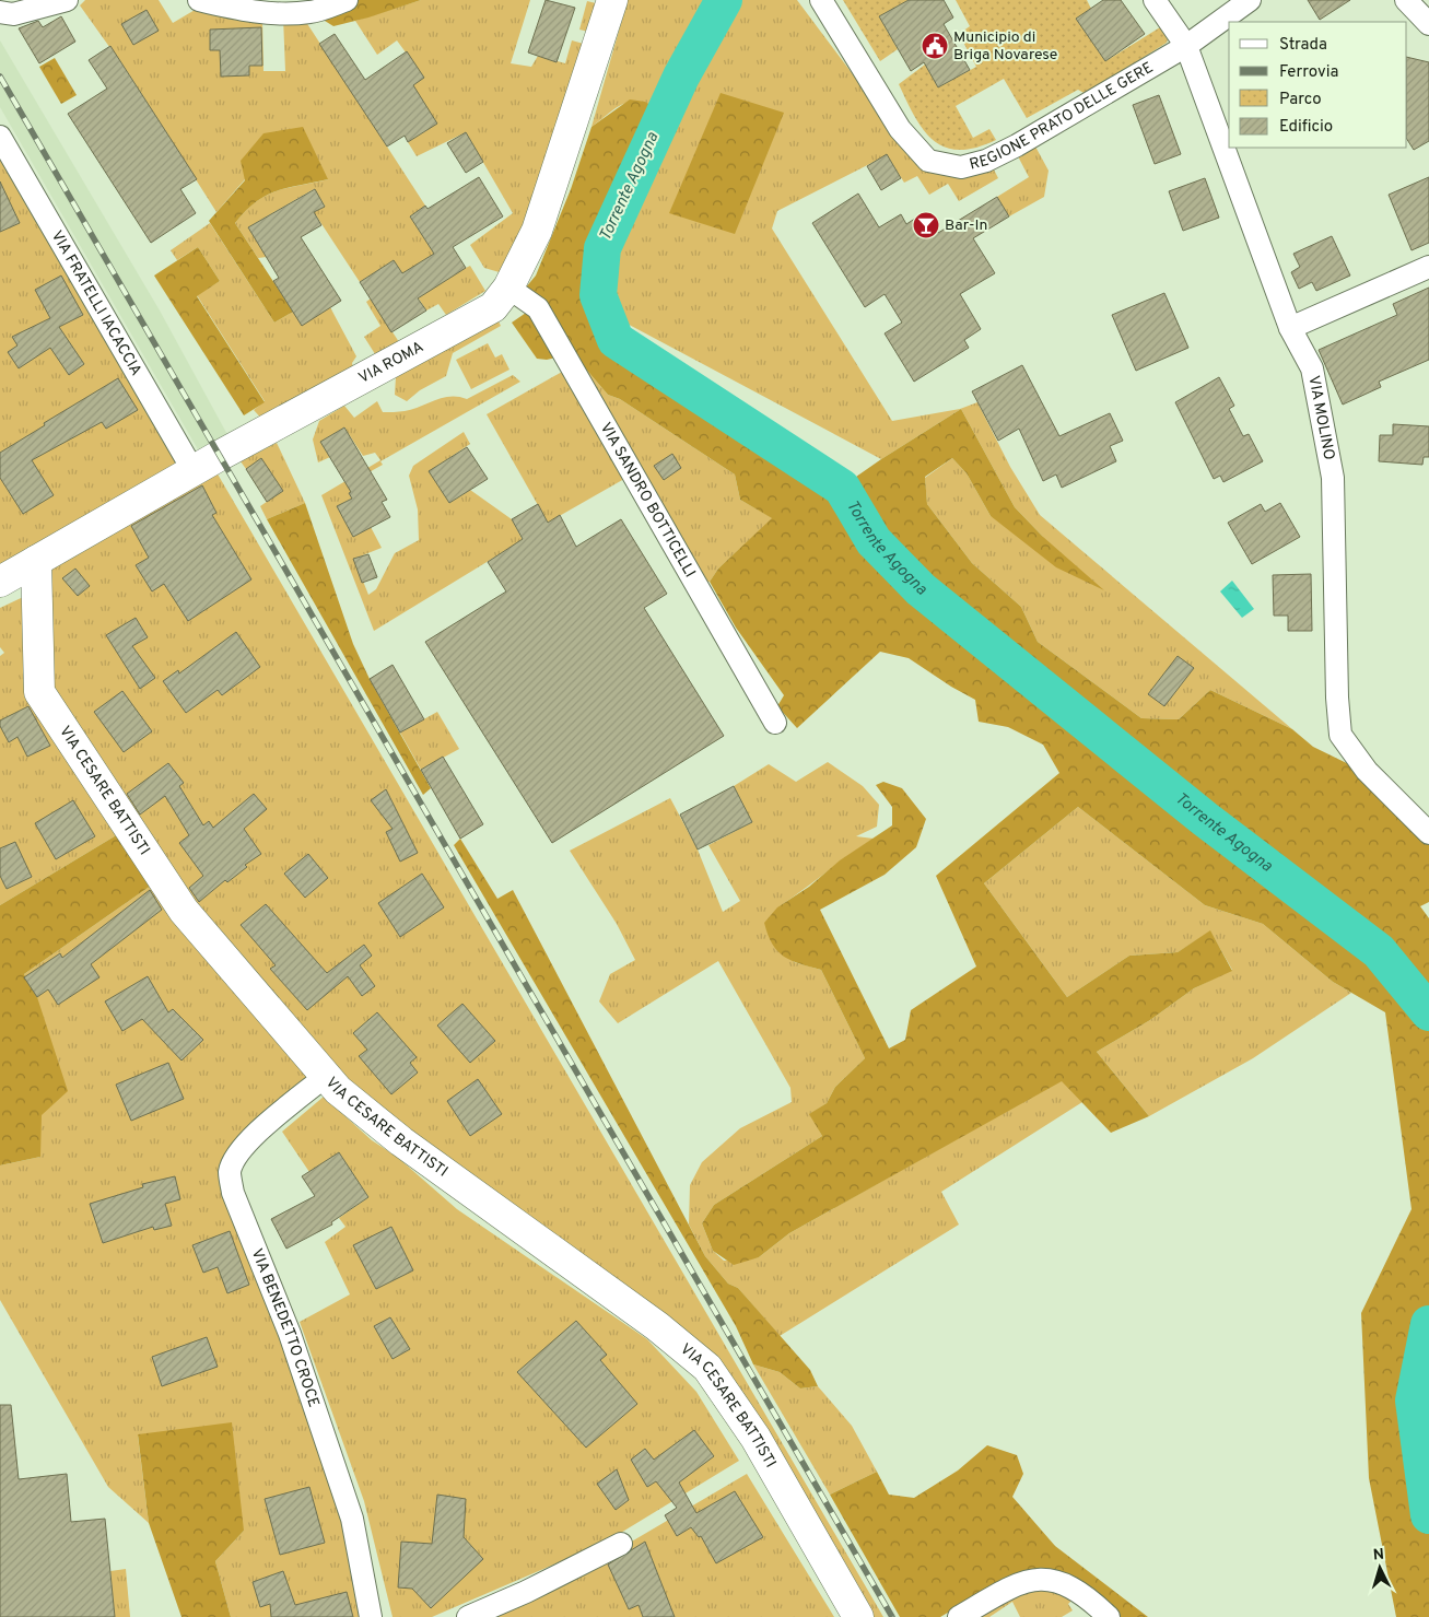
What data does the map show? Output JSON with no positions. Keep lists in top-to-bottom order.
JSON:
{
  "streets": {
    "street": [
      "REGIONE PRATO DELLE GERE",
      "VIA FRATELLI IACACCIA",
      "VIA ROMA",
      "VIA MOLINO",
      "VIA SANDRO BOTTICELLI",
      "VIA CESARE BATTISTI",
      "VIA BENEDETTO CROCE"
    ]
  },
  "crossings": [
    ["REGIONE PRATO DELLE GERE", "VIA MOLINO"],
    ["VIA FRATELLI IACACCIA", "VIA ROMA"],
    ["VIA ROMA", "VIA SANDRO BOTTICELLI"],
    ["VIA ROMA", "VIA CESARE BATTISTI"],
    ["VIA CESARE BATTISTI", "VIA BENEDETTO CROCE"]
  ],
  "water": ["Torrente Agogna"],
  "places": {
    "public building": ["Municipio di Briga Novarese"],
    "bar": ["Bar-In"]
  },
  "legend": [
    "Strada",
    "Ferrovia",
    "Parco",
    "Edificio"
  ],
  "north": "top"
}
